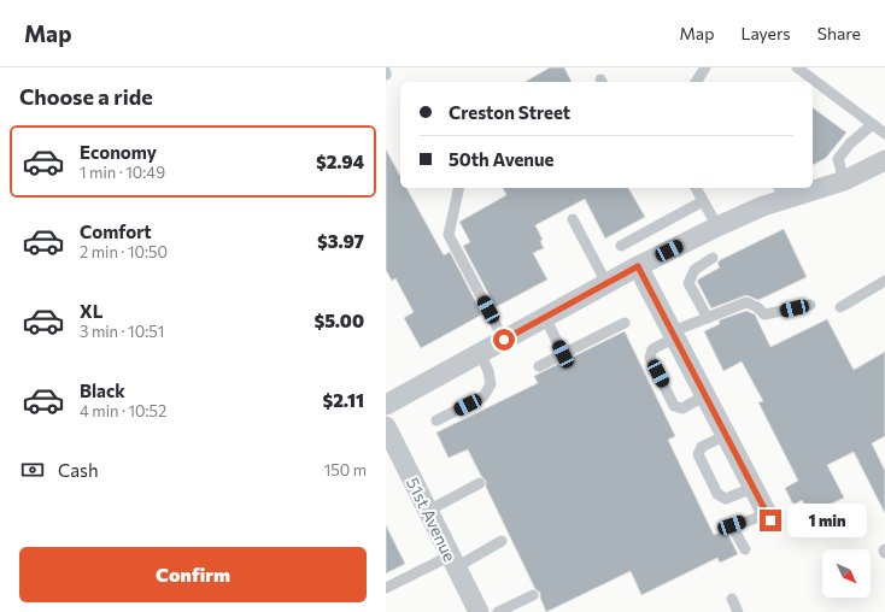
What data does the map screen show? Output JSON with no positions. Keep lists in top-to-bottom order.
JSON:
{
  "streets": {
    "street": ["51st Avenue"]
  },
  "north": "bottom right",
  "page": {
    "header": "Map",
    "nav": ["Map", "Layers", "Share"],
    "heading": "Choose a ride",
    "banner": ["Creston Street", "50th Avenue"],
    "list": [
      {
        "name": "Economy",
        "note": "1 min · 10:49",
        "value": "$2.94"
      },
      {
        "name": "Comfort",
        "note": "2 min · 10:50",
        "value": "$3.97"
      },
      {
        "name": "XL",
        "note": "3 min · 10:51",
        "value": "$5.00"
      },
      {
        "name": "Black",
        "note": "4 min · 10:52",
        "value": "$2.11"
      }
    ],
    "pay": ["Cash", "150 m"],
    "bubble": "1 min",
    "buttons": "Confirm"
  }
}
